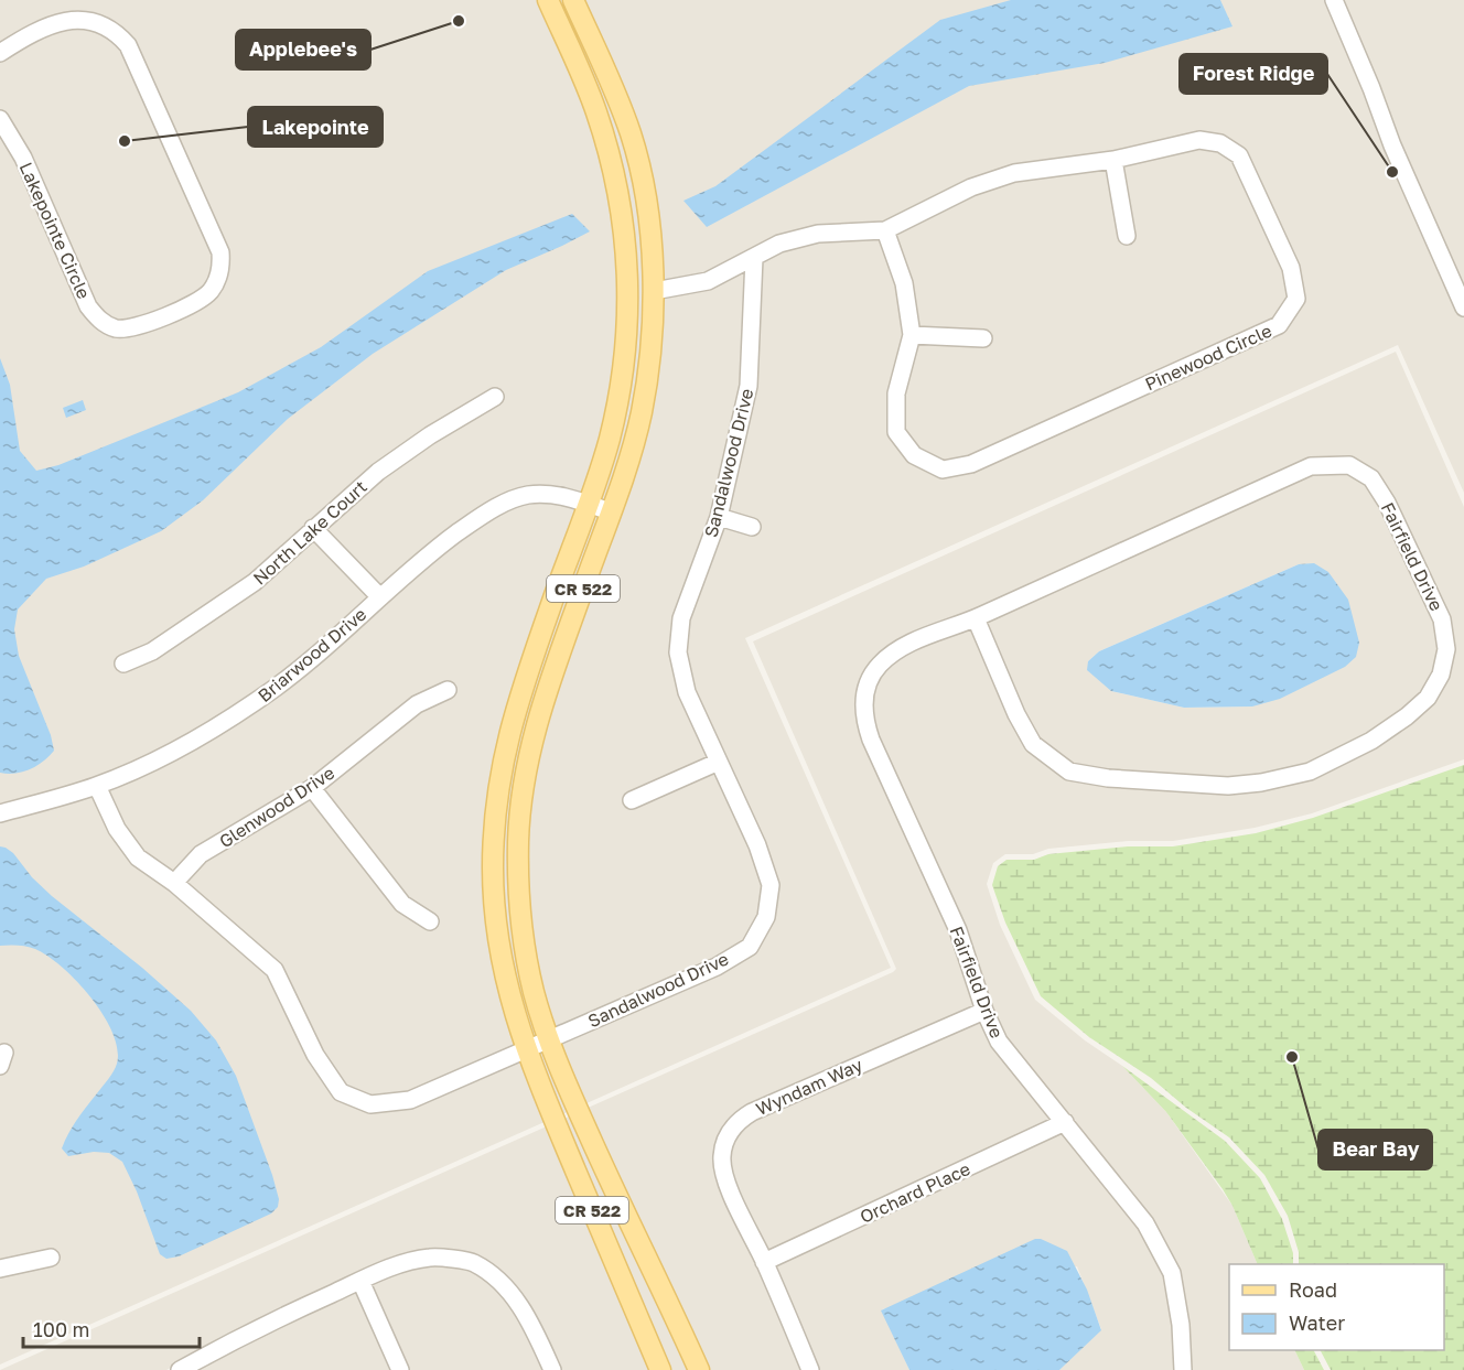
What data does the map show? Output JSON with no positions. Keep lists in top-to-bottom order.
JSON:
{
  "streets": {
    "main road": ["CR 522"],
    "street": [
      "Lakepointe Circle",
      "Pinewood Circle",
      "Sandalwood Drive",
      "North Lake Court",
      "Fairfield Drive",
      "Briarwood Drive",
      "Glenwood Drive",
      "Wyndam Way",
      "Orchard Place"
    ]
  },
  "crossings": [
    ["Pinewood Circle", "Sandalwood Drive"],
    ["Pinewood Circle", "CR 522"],
    ["Sandalwood Drive", "CR 522"],
    ["Sandalwood Drive", "Briarwood Drive"],
    ["Sandalwood Drive", "Glenwood Drive"],
    ["Fairfield Drive", "Wyndam Way"],
    ["Fairfield Drive", "Orchard Place"],
    ["CR 522", "Briarwood Drive"],
    ["Wyndam Way", "Orchard Place"]
  ],
  "places": [
    "Applebee's",
    "Lakepointe",
    "Forest Ridge",
    "Bear Bay"
  ],
  "legend": ["Road", "Water"],
  "scale_bar": "100 m"
}
